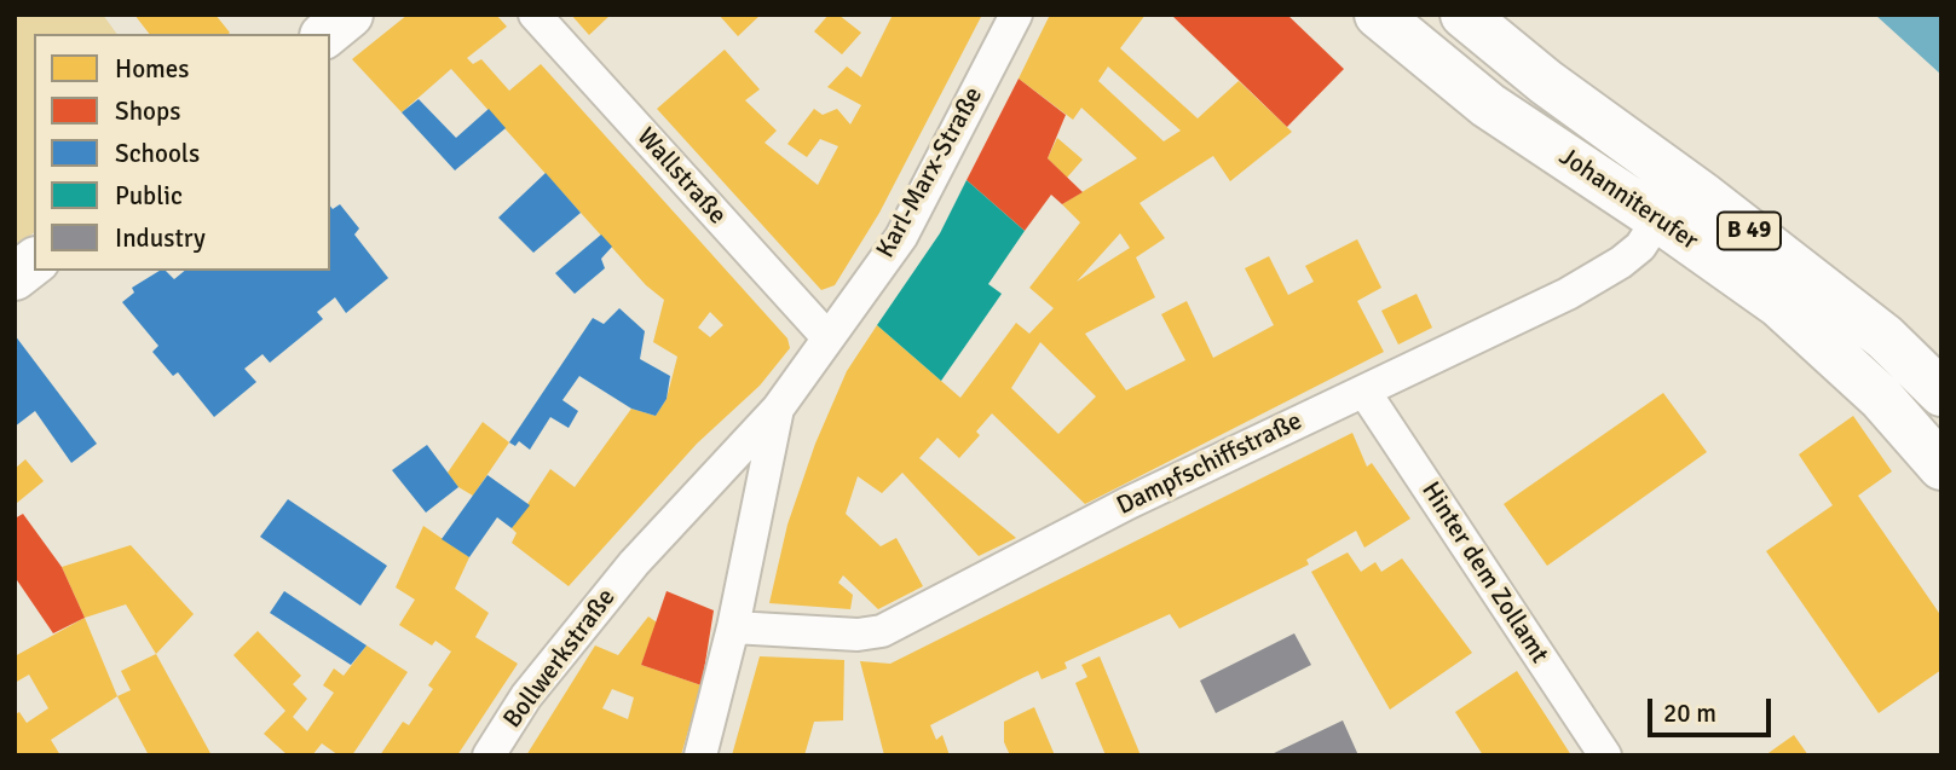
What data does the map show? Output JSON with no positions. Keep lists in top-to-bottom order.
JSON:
{
  "streets": {
    "main road": ["Johanniterufer", "B 49"],
    "street": [
      "Karl-Marx-Straße",
      "Wallstraße",
      "Dampfschiffstraße",
      "Hinter dem Zollamt",
      "Bollwerkstraße"
    ]
  },
  "crossings": [
    ["Karl-Marx-Straße", "Wallstraße"],
    ["Karl-Marx-Straße", "Dampfschiffstraße"],
    ["Karl-Marx-Straße", "Bollwerkstraße"],
    ["Johanniterufer", "Dampfschiffstraße"],
    ["Dampfschiffstraße", "Hinter dem Zollamt"]
  ],
  "legend": [
    "Homes",
    "Shops",
    "Schools",
    "Public",
    "Industry"
  ],
  "scale_bar": "20 m"
}
